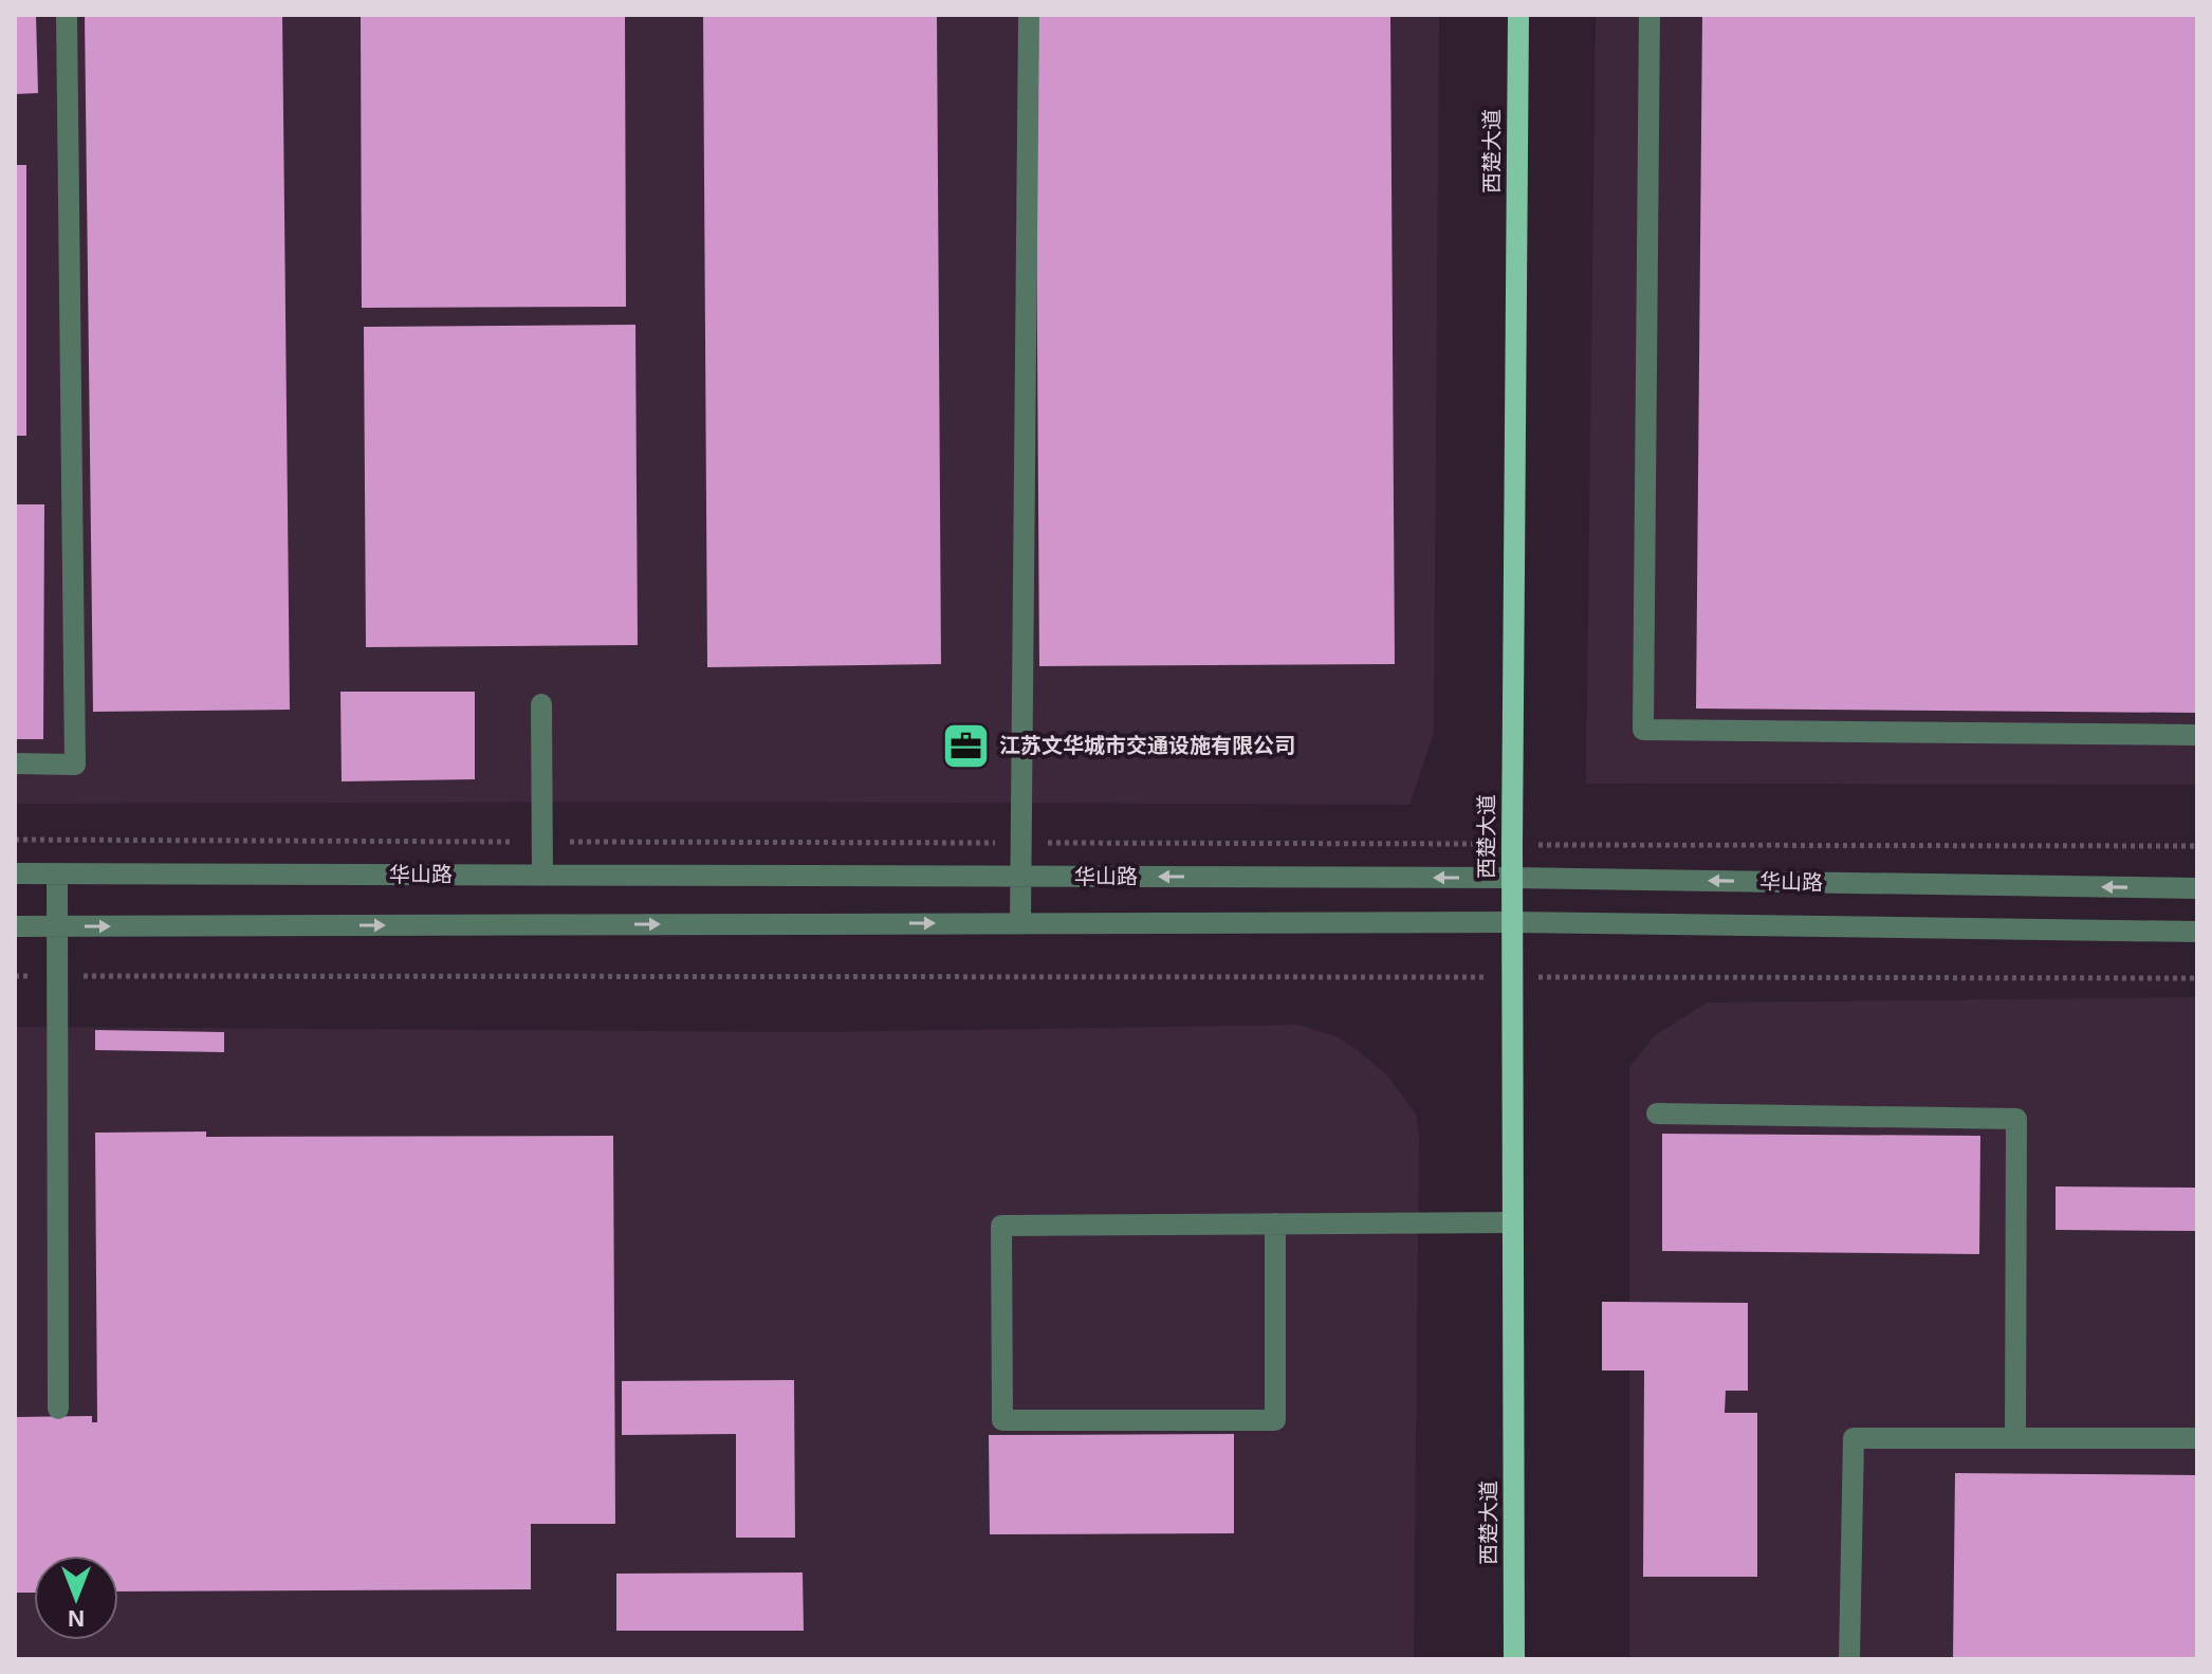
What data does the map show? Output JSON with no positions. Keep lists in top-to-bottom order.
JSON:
{
  "streets": {
    "main road": ["西楚大道"],
    "street": ["华山路"]
  },
  "crossings": [
    ["西楚大道", "华山路"]
  ],
  "places": {
    "office": ["江苏文华城市交通设施有限公司"]
  },
  "north": "bottom"
}
